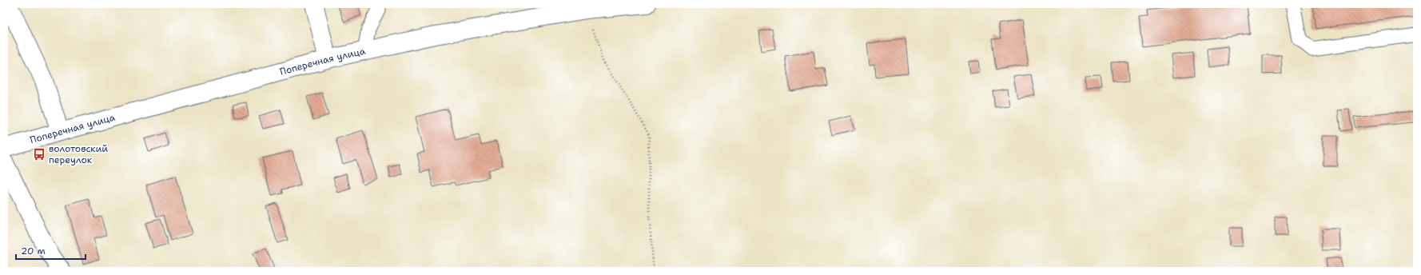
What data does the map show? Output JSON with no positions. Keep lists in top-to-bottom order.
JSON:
{
  "streets": {
    "main road": ["Поперечная улица"]
  },
  "places": {
    "bus stop": ["волотовский переулок"]
  },
  "scale_bar": "20 m"
}
